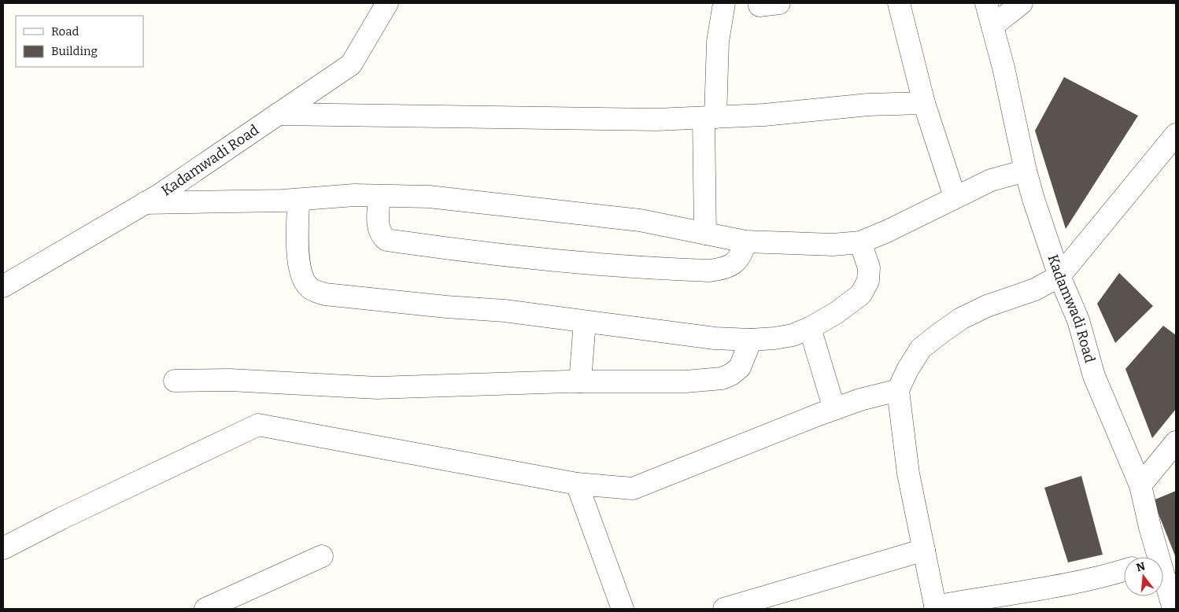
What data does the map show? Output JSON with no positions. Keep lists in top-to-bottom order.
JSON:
{
  "streets": {
    "street": ["Kadamwadi Road"]
  },
  "legend": ["Road", "Building"],
  "north": "top"
}
